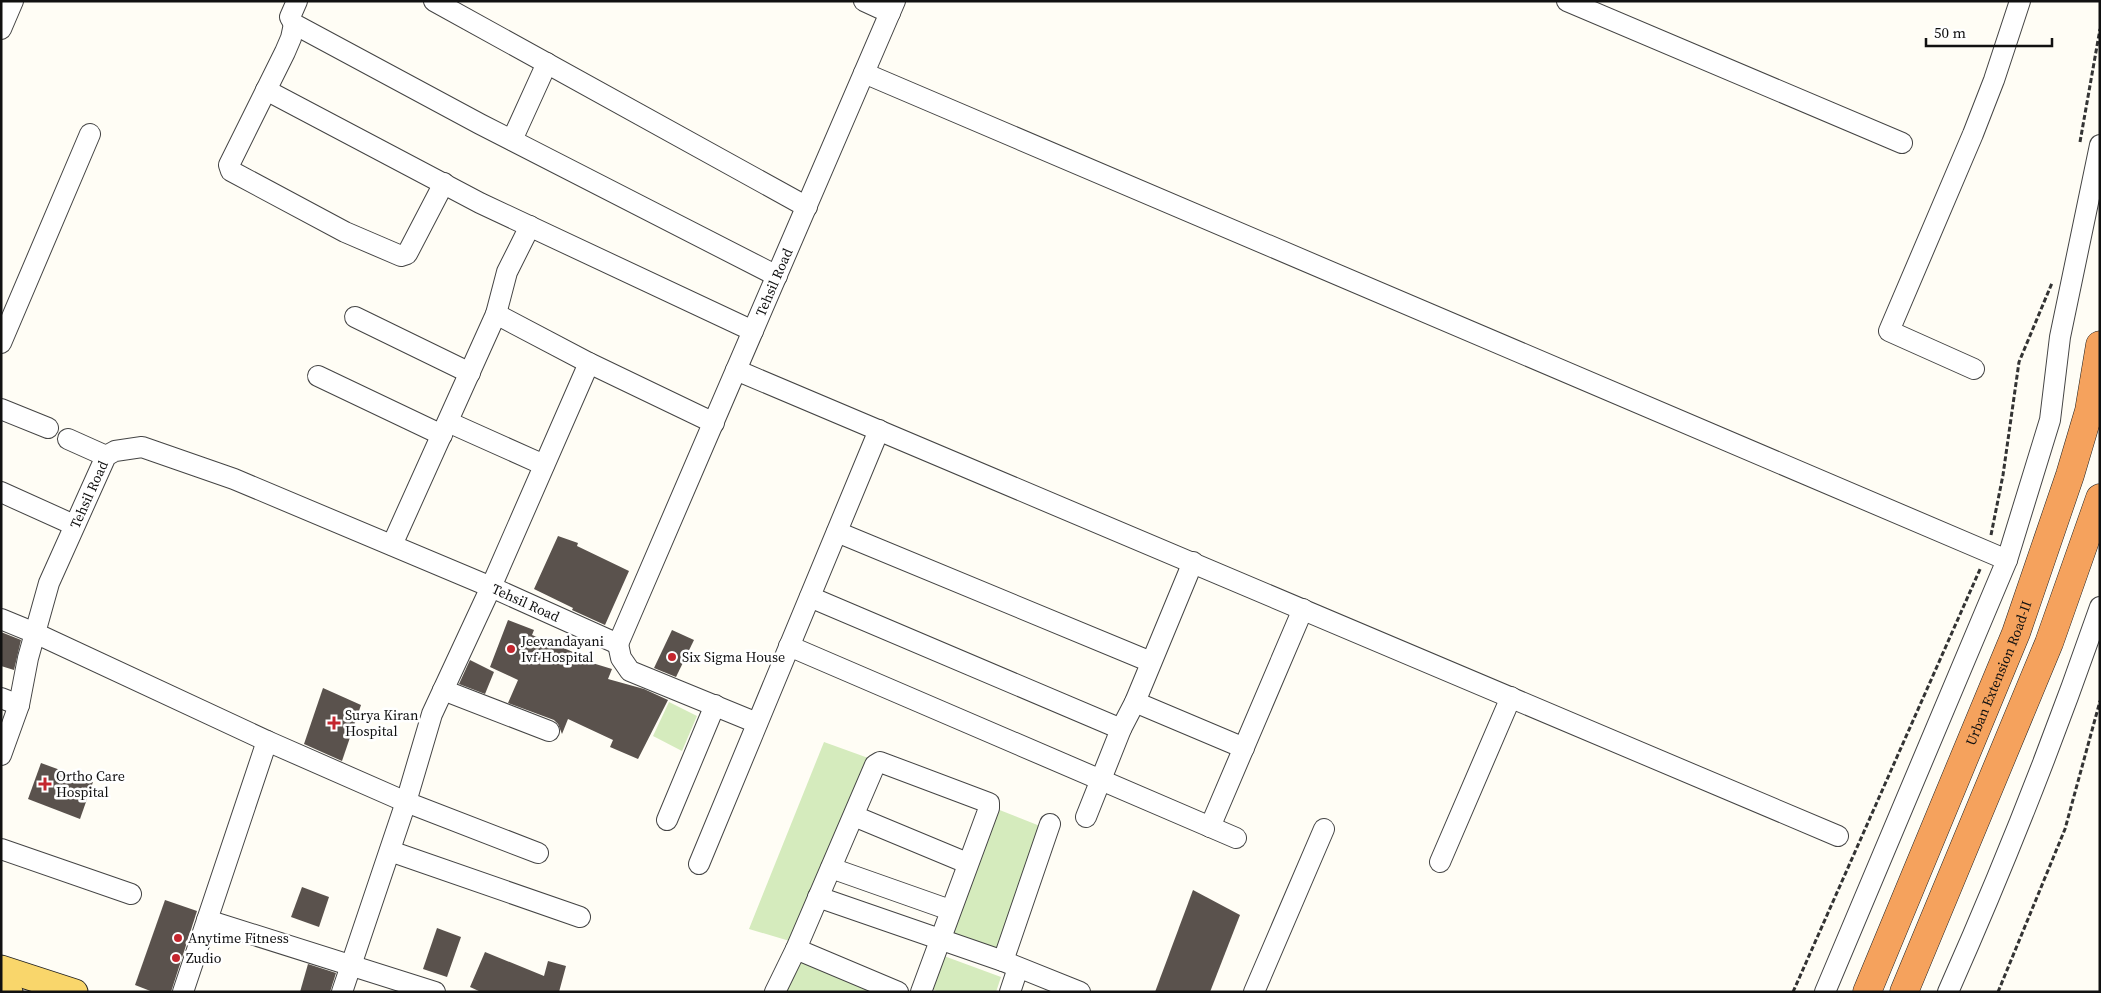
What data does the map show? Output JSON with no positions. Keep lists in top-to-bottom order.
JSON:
{
  "streets": {
    "highway": ["Urban Extension Road-II"],
    "street": ["Tehsil Road"]
  },
  "places": {
    "other": [
      "Jeevandayani Ivf Hospital",
      "Six Sigma House",
      "Anytime Fitness",
      "Zudio"
    ],
    "health": ["Surya Kiran Hospital", "Ortho Care Hospital"]
  },
  "scale_bar": "50 m"
}
